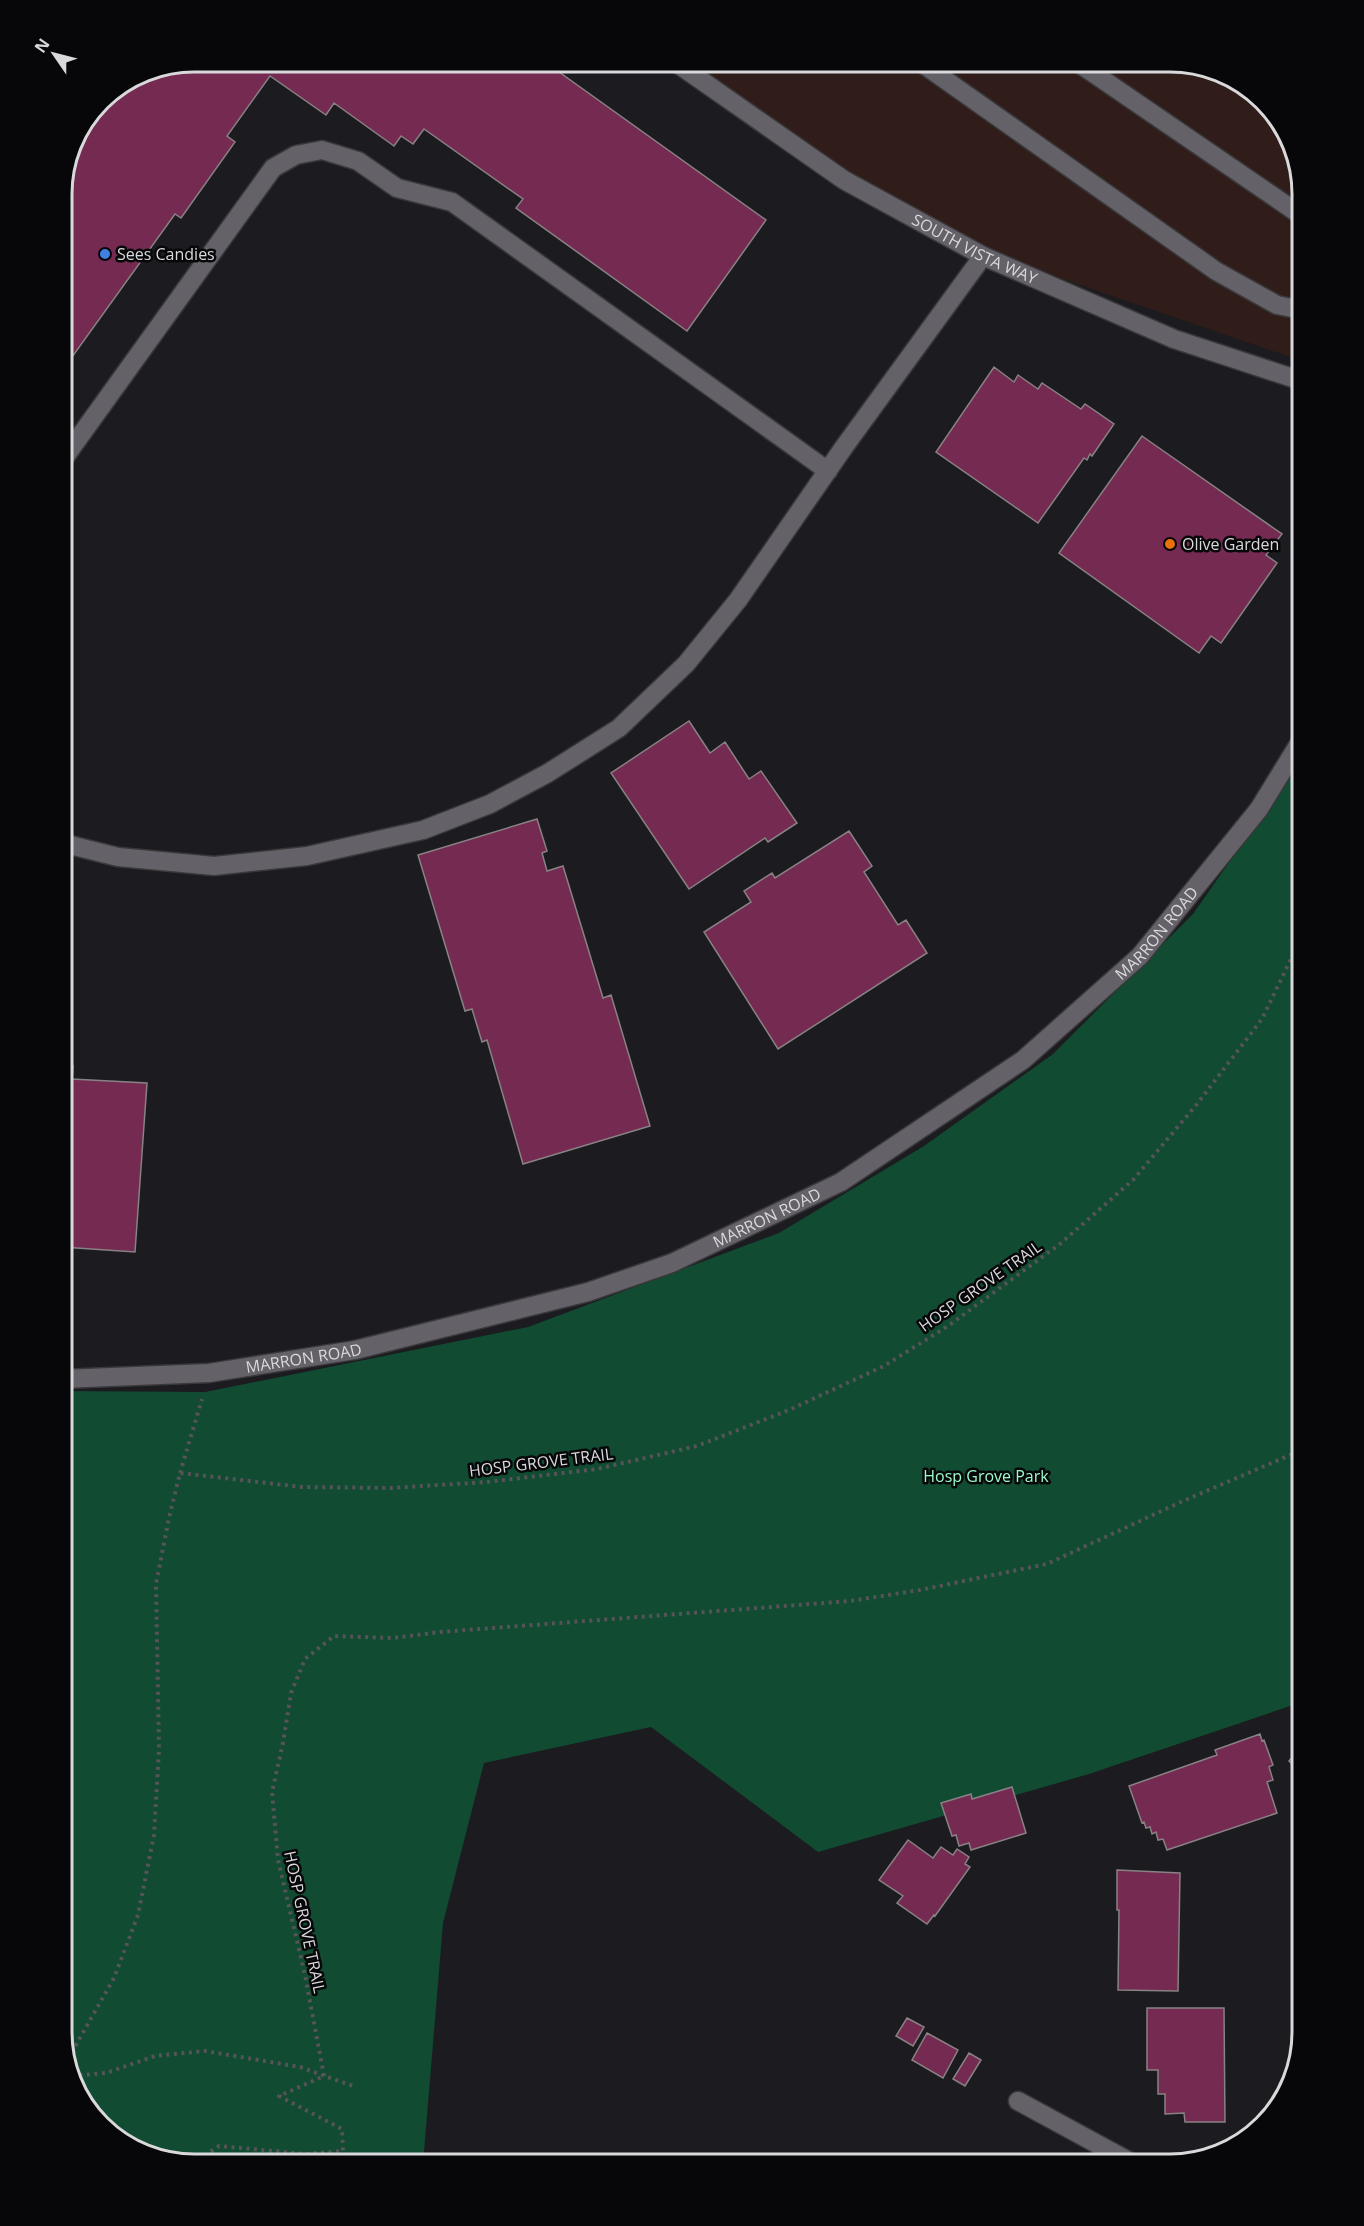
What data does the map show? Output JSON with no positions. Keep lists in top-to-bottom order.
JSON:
{
  "streets": {
    "main road": ["SOUTH VISTA WAY", "MARRON ROAD"],
    "path": ["HOSP GROVE TRAIL"]
  },
  "parks": ["Hosp Grove Park"],
  "places": ["Sees Candies", "Olive Garden"],
  "north": "top left"
}
